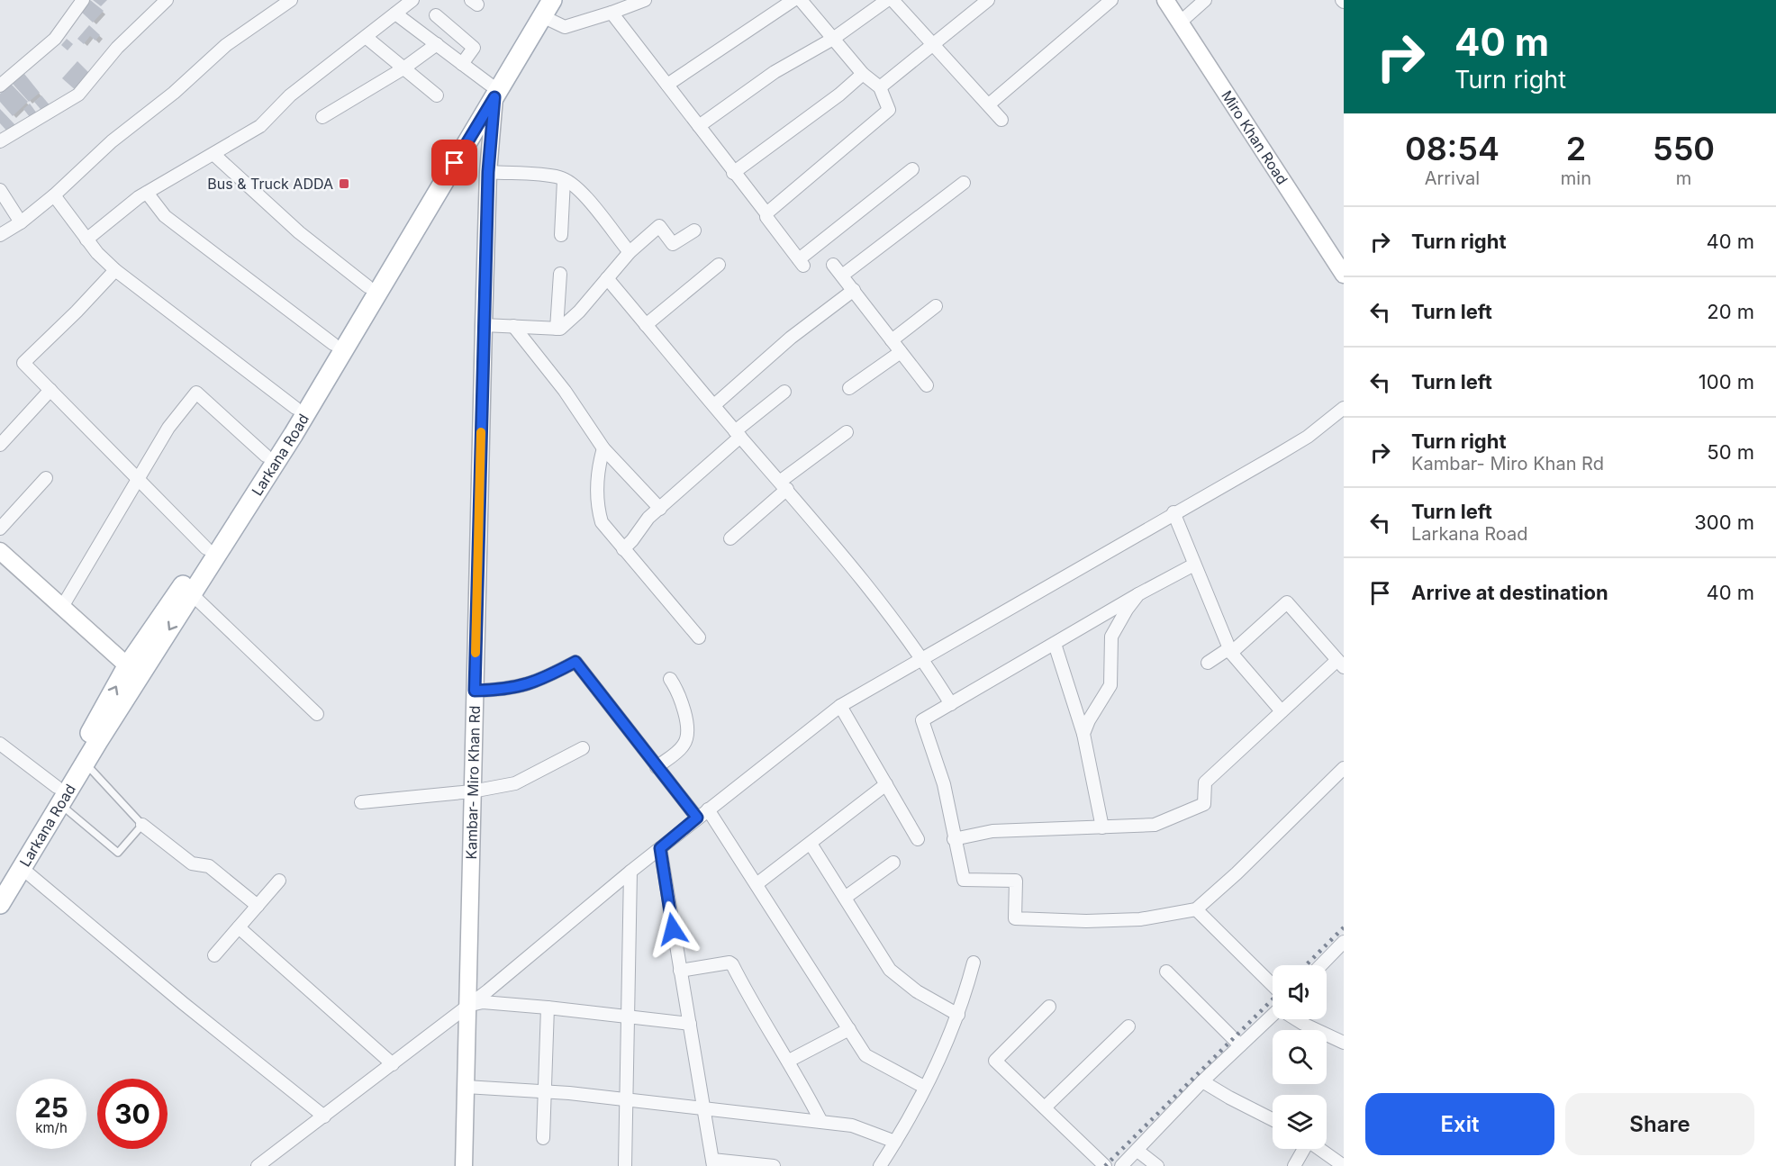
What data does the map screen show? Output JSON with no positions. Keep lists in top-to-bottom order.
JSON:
{
  "streets": {
    "main road": ["Miro Khan Road", "Larkana Road", "Kambar- Miro Khan Rd"]
  },
  "crossings": [
    ["Larkana Road", "Kambar- Miro Khan Rd"]
  ],
  "places": {
    "transit": ["Bus & Truck ADDA"]
  },
  "page": {
    "turn": ["40 m", "Turn right"],
    "eta": [
      "08:54",
      "Arrival",
      "2",
      "min",
      "550",
      "m"
    ],
    "list": [
      {
        "name": "Turn right",
        "value": "40 m"
      },
      {
        "name": "Turn left",
        "value": "20 m"
      },
      {
        "name": "Turn left",
        "value": "100 m"
      },
      {
        "name": "Turn right",
        "note": "Kambar- Miro Khan Rd",
        "value": "50 m"
      },
      {
        "name": "Turn left",
        "note": "Larkana Road",
        "value": "300 m"
      },
      {
        "name": "Arrive at destination",
        "value": "40 m"
      }
    ],
    "speed": "25 km/h",
    "limit": "30",
    "buttons": ["Exit", "Share"]
  }
}
